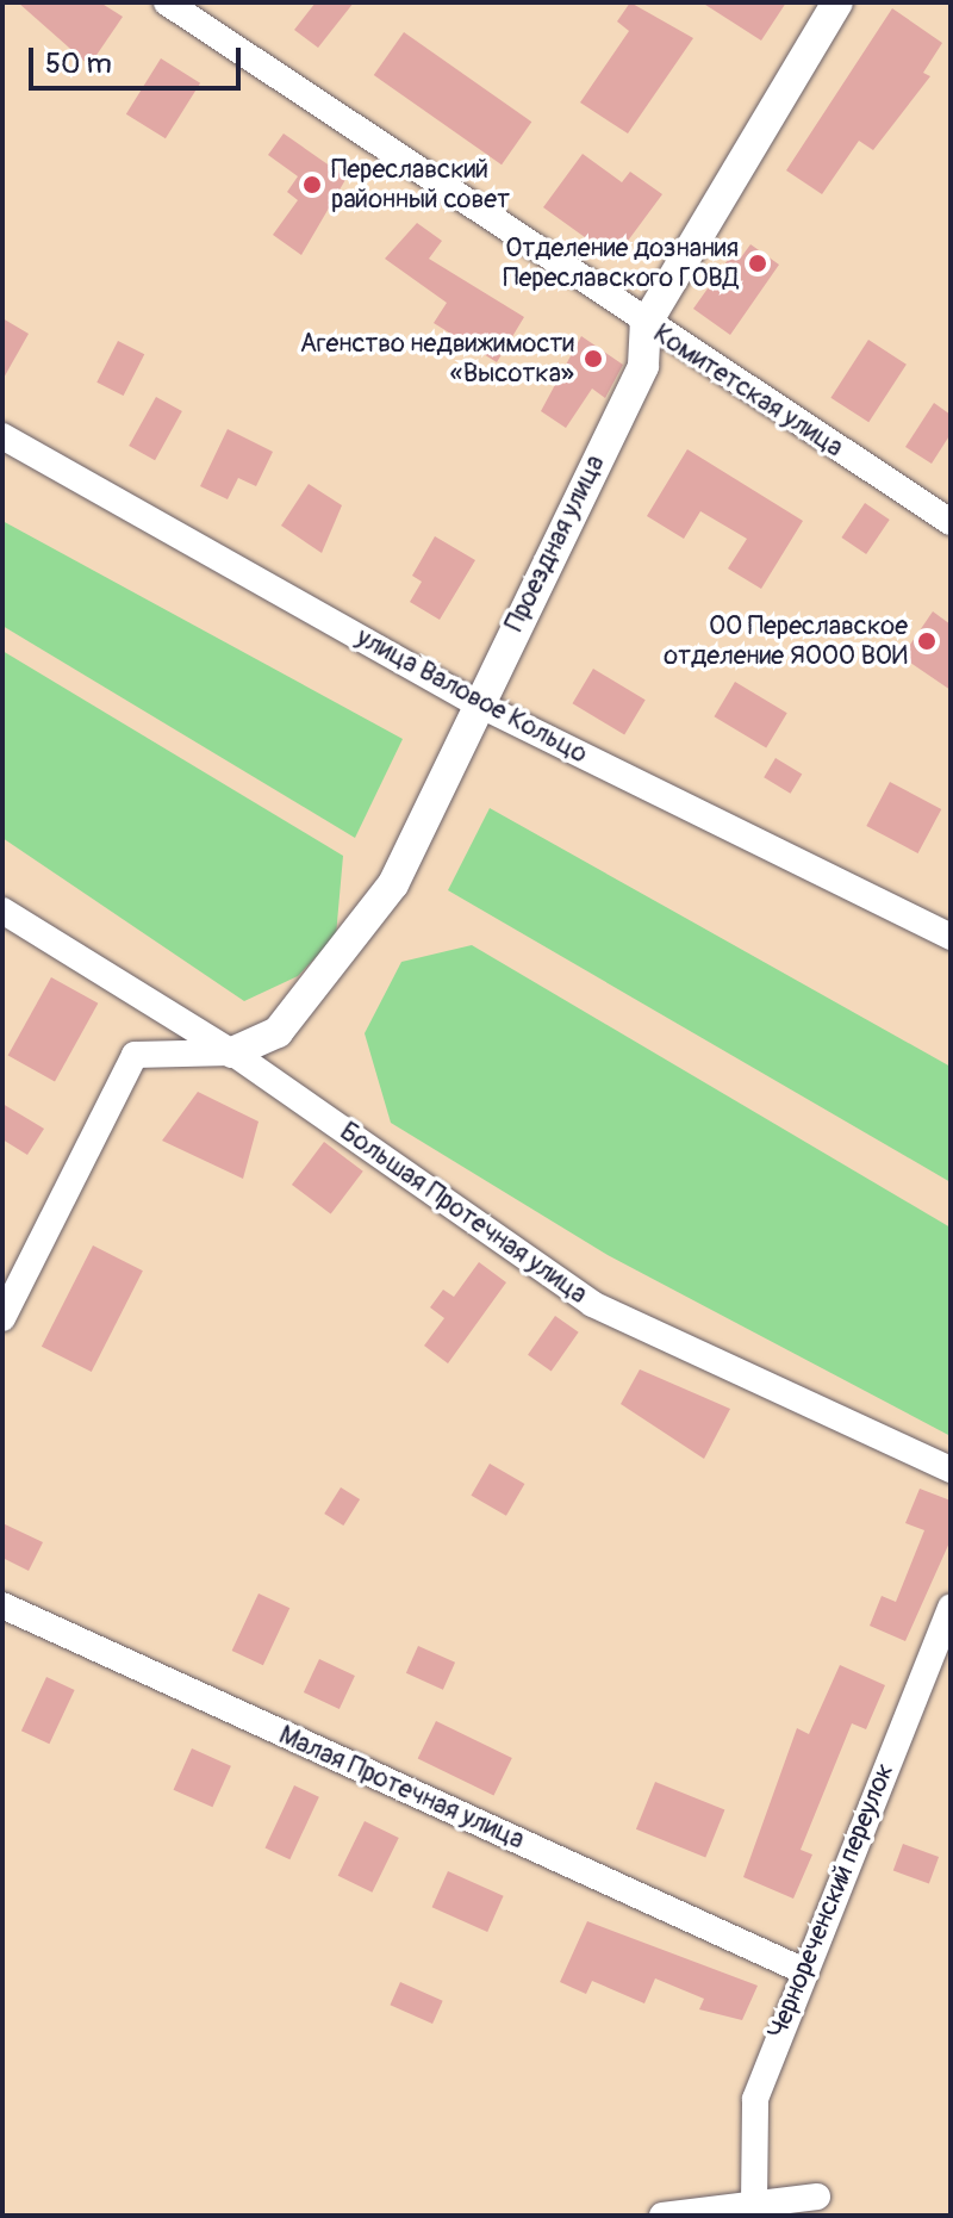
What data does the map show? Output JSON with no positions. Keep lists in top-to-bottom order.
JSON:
{
  "streets": {
    "street": [
      "Комитетская улица",
      "Проездная улица",
      "улица Валовое Кольцо",
      "Большая Протечная улица",
      "Малая Протечная улица",
      "Чернореченский переулок"
    ]
  },
  "crossings": [
    ["Комитетская улица", "Проездная улица"],
    ["Проездная улица", "улица Валовое Кольцо"],
    ["Проездная улица", "Большая Протечная улица"],
    ["Малая Протечная улица", "Чернореченский переулок"]
  ],
  "places": [
    "Переславский районный совет",
    "Отделение дознания Переславского ГОВД",
    "Агенство недвижимости «Высотка»",
    "ОО Переславское отделение ЯООО ВОИ"
  ],
  "scale_bar": "50 m"
}
